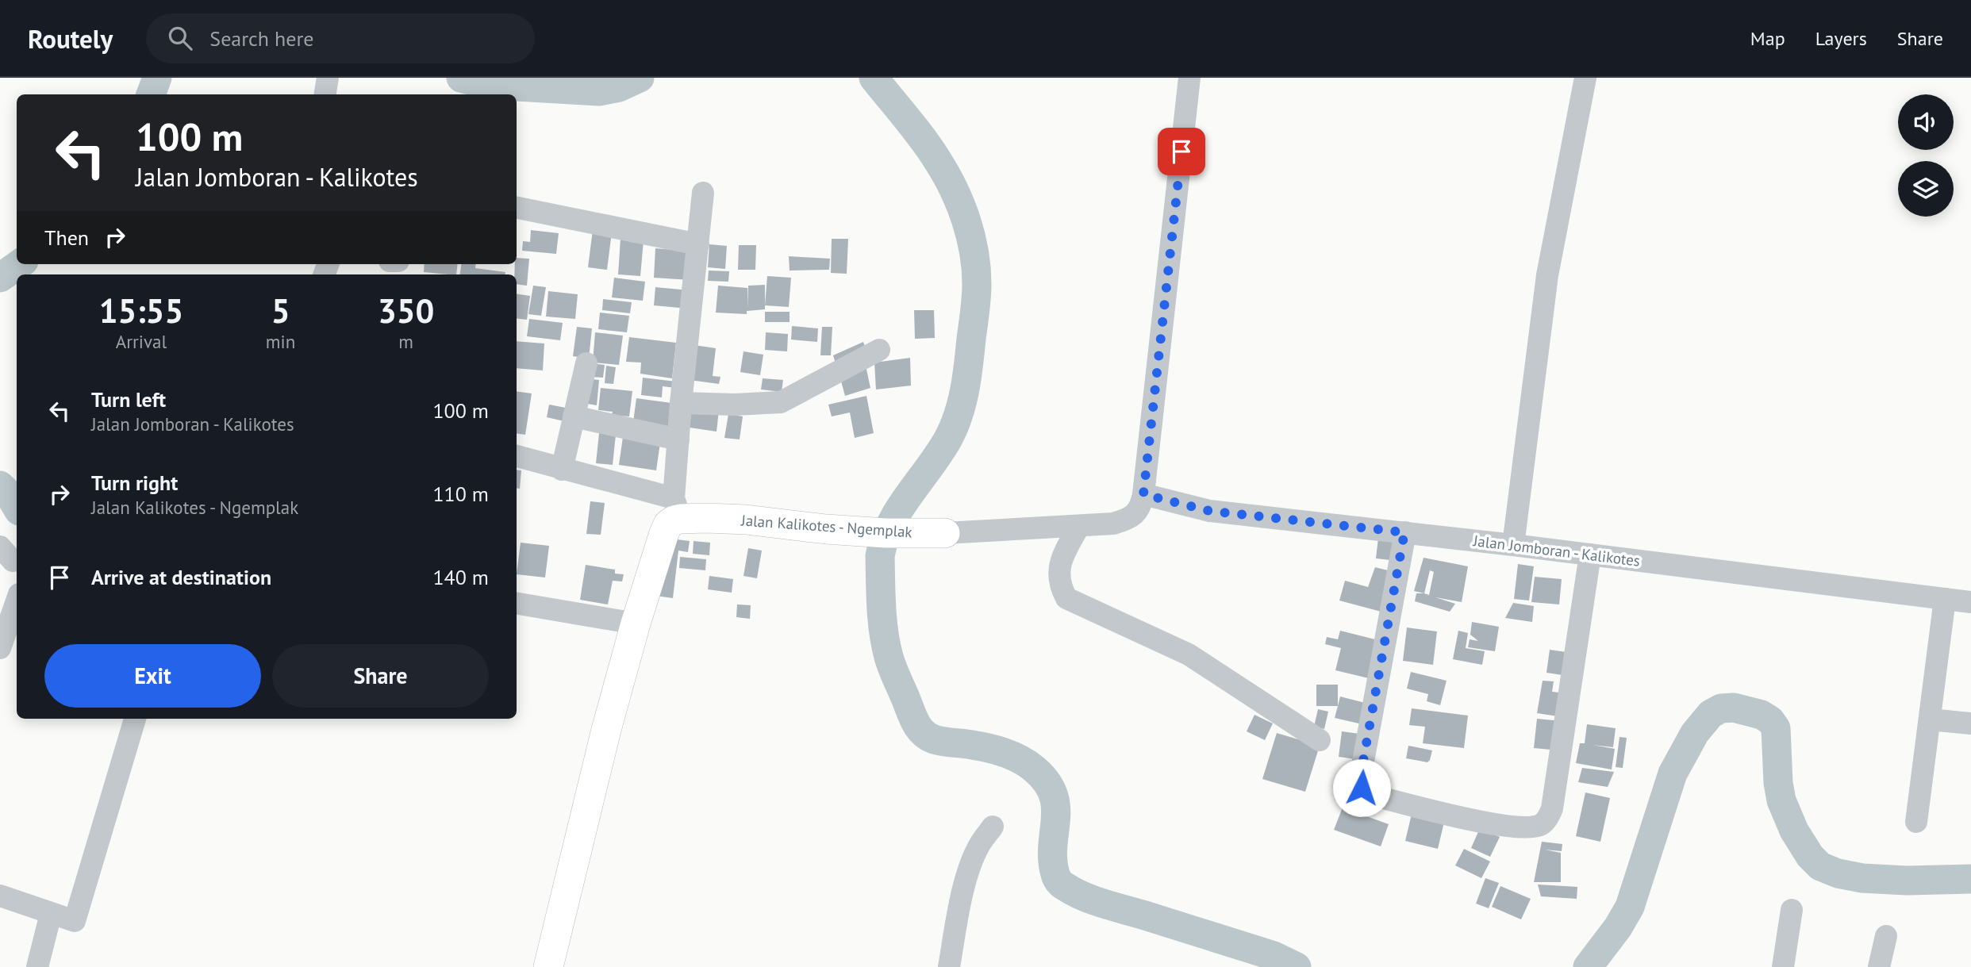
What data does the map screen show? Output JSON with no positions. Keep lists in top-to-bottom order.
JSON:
{
  "streets": {
    "main road": ["Jalan Kalikotes - Ngemplak"],
    "street": ["Jalan Jomboran - Kalikotes"]
  },
  "crossings": [
    ["Jalan Kalikotes - Ngemplak", "Jalan Jomboran - Kalikotes"]
  ],
  "page": {
    "header": "Routely",
    "search": "Search here",
    "nav": ["Map", "Layers", "Share"],
    "turn": ["100 m", "Jalan Jomboran - Kalikotes"],
    "then": "Then",
    "eta": [
      "15:55",
      "Arrival",
      "5",
      "min",
      "350",
      "m"
    ],
    "list": [
      {
        "name": "Turn left",
        "note": "Jalan Jomboran - Kalikotes",
        "value": "100 m"
      },
      {
        "name": "Turn right",
        "note": "Jalan Kalikotes - Ngemplak",
        "value": "110 m"
      },
      {
        "name": "Arrive at destination",
        "value": "140 m"
      }
    ],
    "buttons": ["Exit", "Share"]
  }
}
